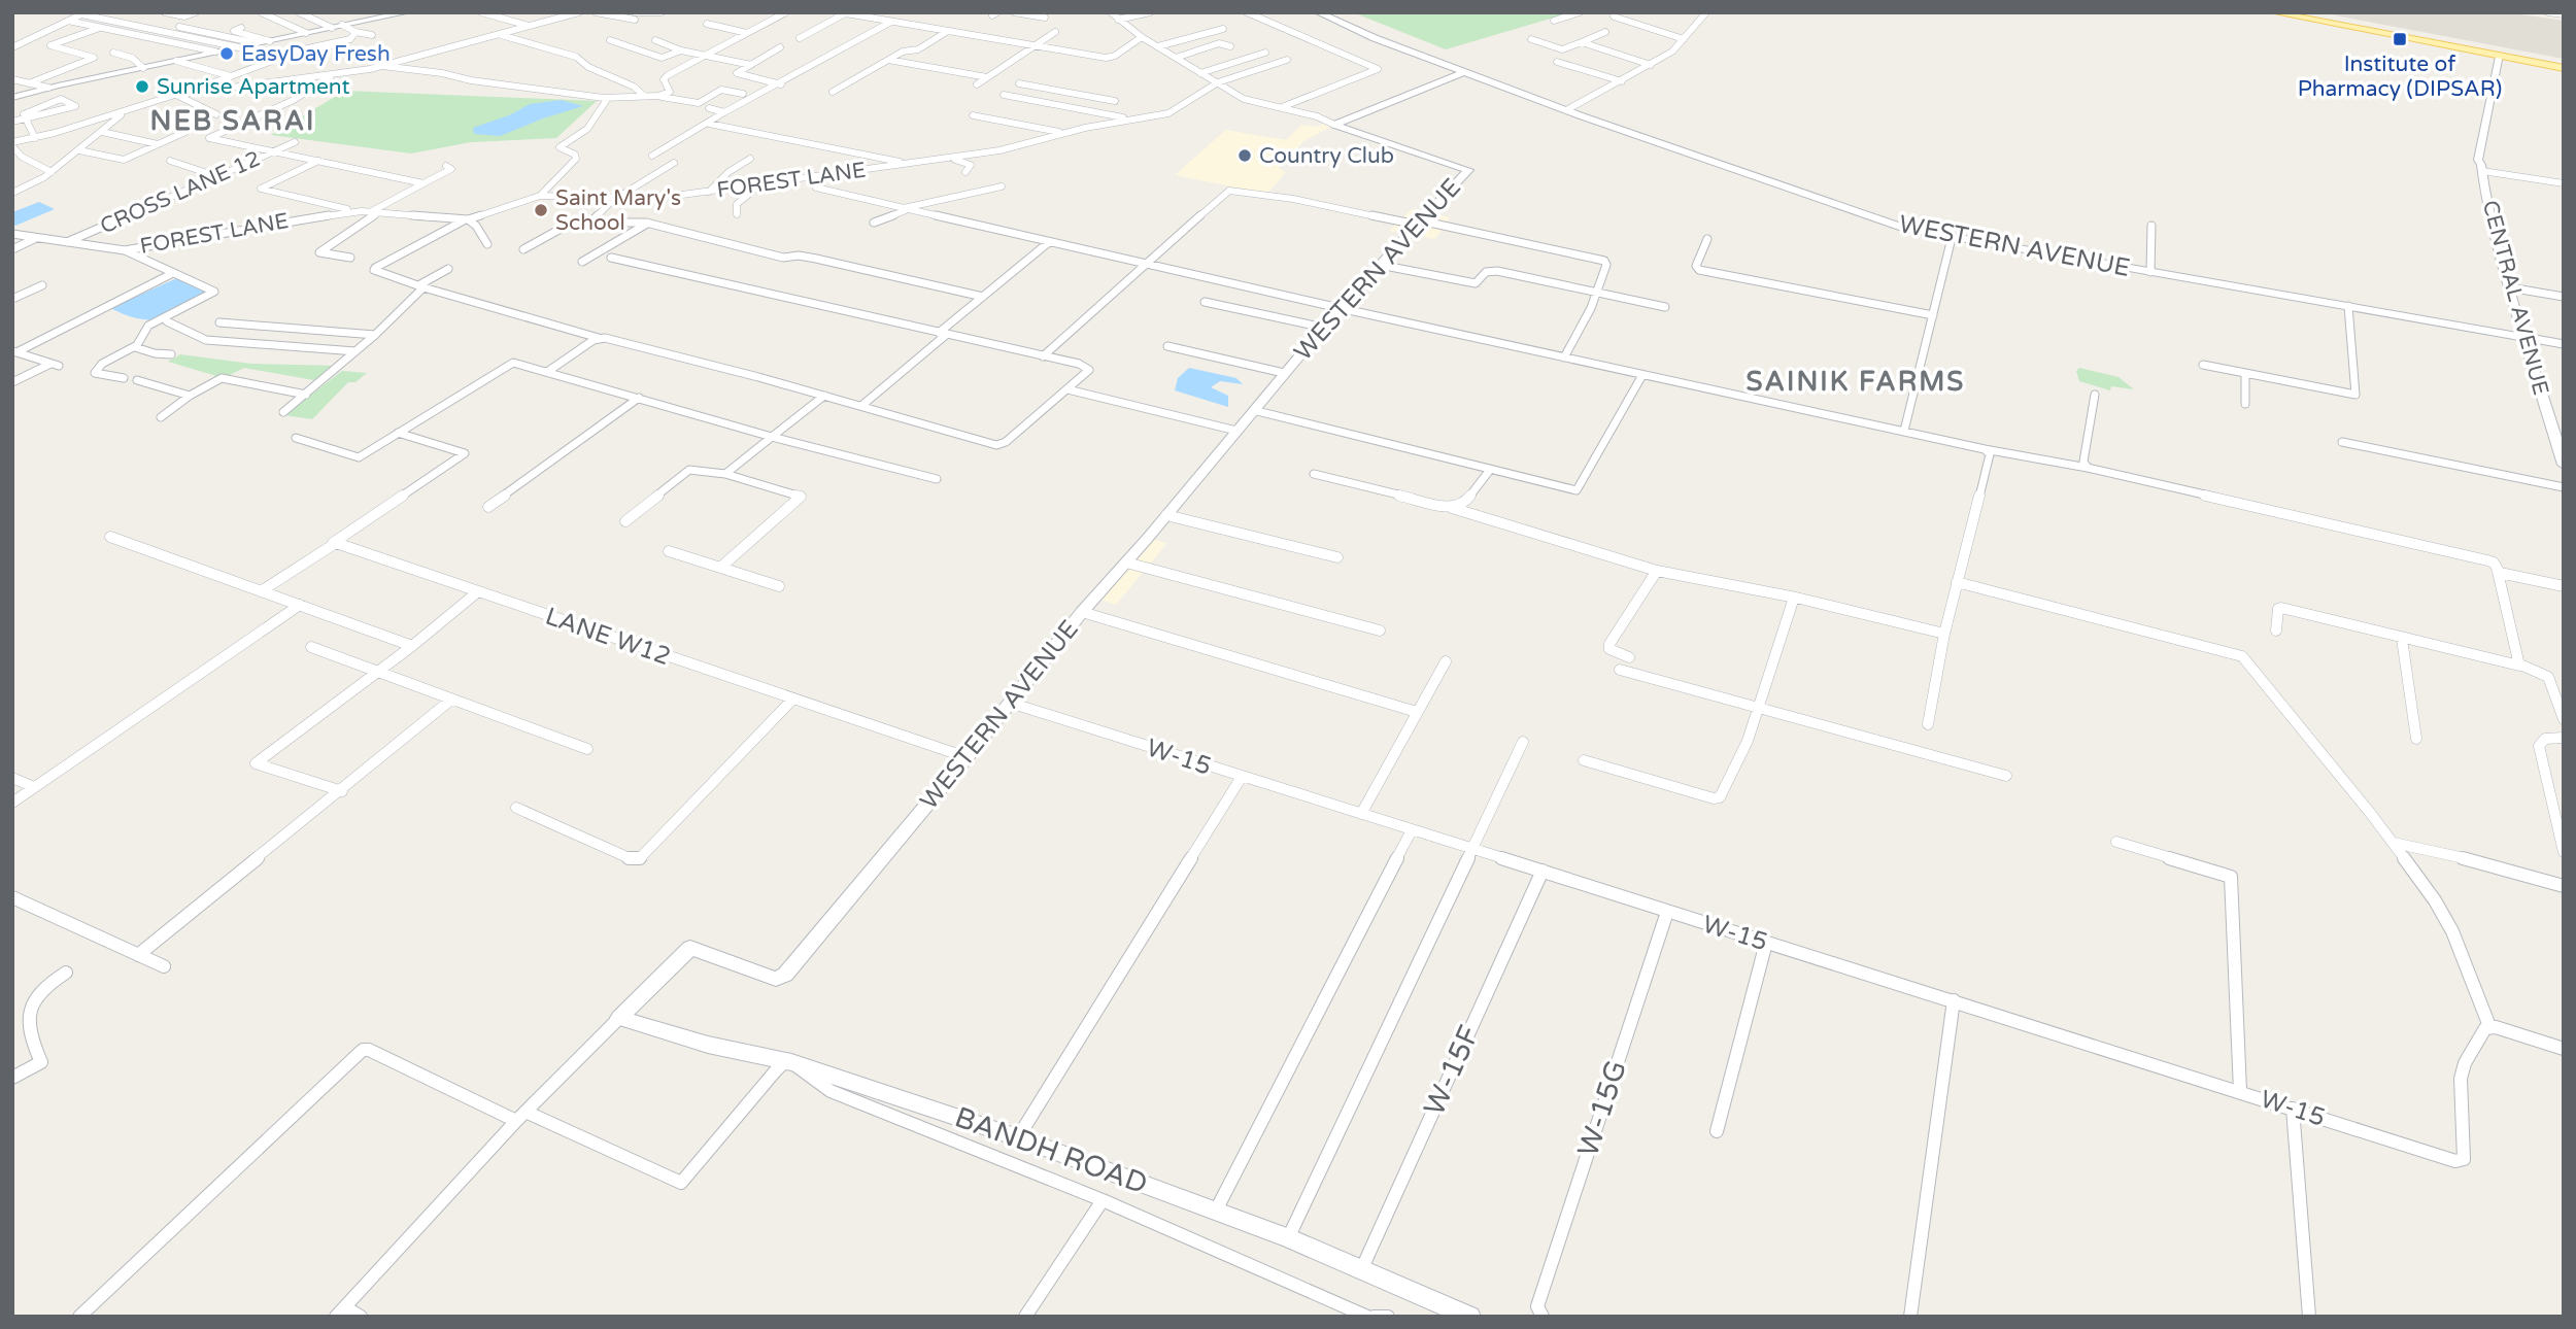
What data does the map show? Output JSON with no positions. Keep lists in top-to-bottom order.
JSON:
{
  "streets": {
    "street": [
      "FOREST LANE",
      "CROSS LANE 12",
      "WESTERN AVENUE",
      "CENTRAL AVENUE",
      "LANE W12",
      "W-15",
      "W-15F",
      "W-15G",
      "BANDH ROAD"
    ]
  },
  "crossings": [
    ["FOREST LANE", "CROSS LANE 12"],
    ["WESTERN AVENUE", "CENTRAL AVENUE"],
    ["WESTERN AVENUE", "LANE W12"],
    ["WESTERN AVENUE", "W-15"],
    ["WESTERN AVENUE", "BANDH ROAD"],
    ["W-15", "W-15F"],
    ["W-15", "W-15G"],
    ["W-15F", "BANDH ROAD"]
  ],
  "districts": ["NEB SARAI", "SAINIK FARMS"],
  "places": {
    "transit": ["Institute of Pharmacy (DIPSAR)"],
    "other": [
      "EasyDay Fresh",
      "Sunrise Apartment",
      "Country Club",
      "Saint Mary's School"
    ]
  }
}
